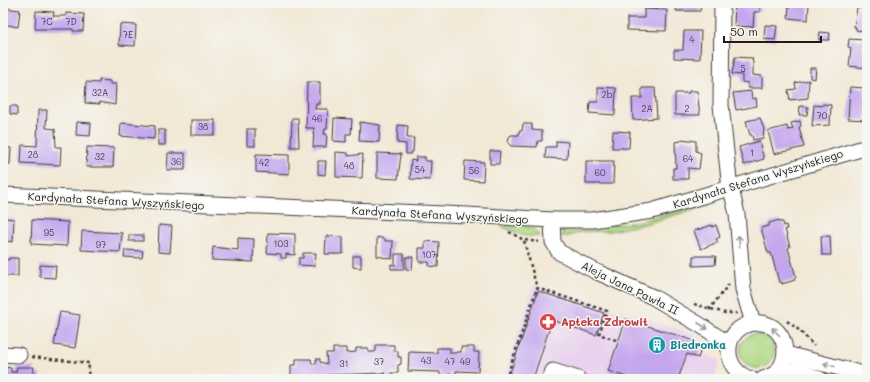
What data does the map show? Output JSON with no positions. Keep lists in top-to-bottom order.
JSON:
{
  "streets": {
    "street": ["Kardynała Stefana Wyszyńskiego", "Aleja Jana Pawła II"]
  },
  "crossings": [
    ["Kardynała Stefana Wyszyńskiego", "Aleja Jana Pawła II"]
  ],
  "one_way": ["Aleja Jana Pawła II"],
  "places": {
    "pharmacy": ["Apteka Zdrowit"],
    "building": ["Biedronka"]
  },
  "house_numbers": [
    "7C",
    "7D",
    "7E",
    "4",
    "5",
    "32A",
    "2b",
    "2A",
    "2",
    "70",
    "46",
    "38",
    "1",
    "28",
    "32",
    "64",
    "36",
    "42",
    "48",
    "54",
    "56",
    "60",
    "95",
    "103",
    "97",
    "107",
    "43",
    "37",
    "47",
    "49",
    "31"
  ],
  "scale_bar": "50 m"
}
